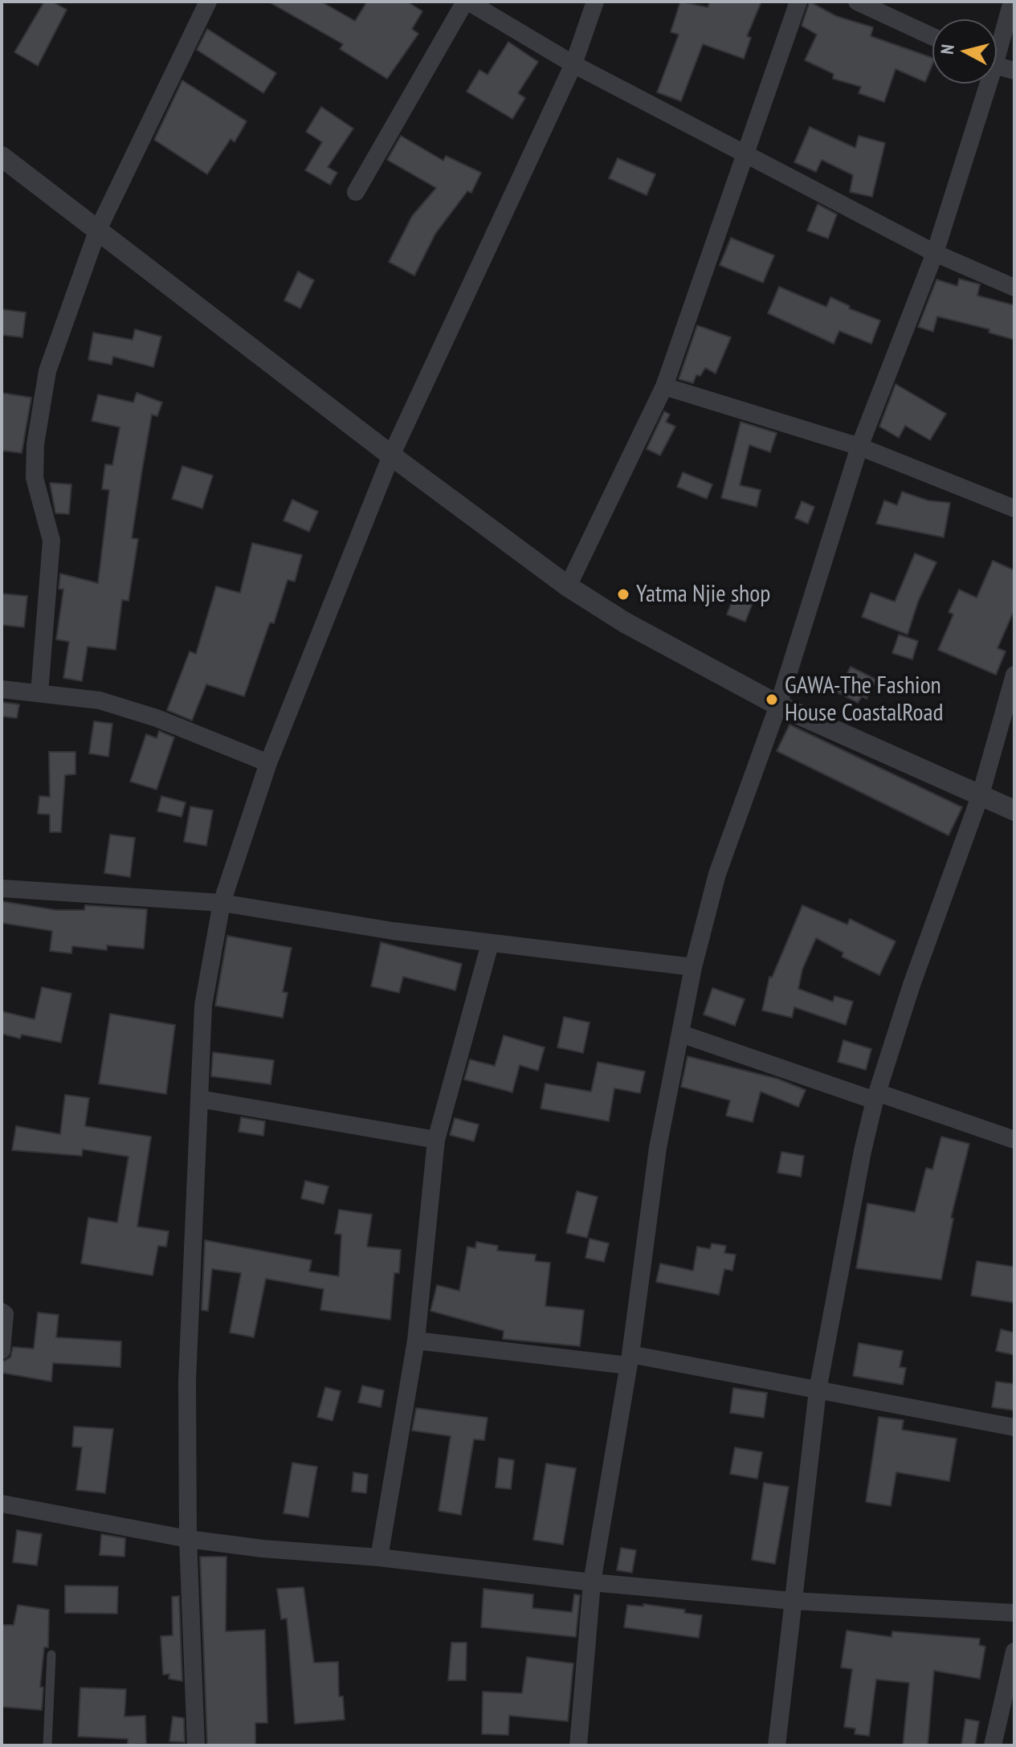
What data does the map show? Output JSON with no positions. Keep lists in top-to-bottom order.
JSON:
{
  "places": ["Yatma Njie shop", "GAWA-The Fashion House CoastalRoad"],
  "north": "left"
}
